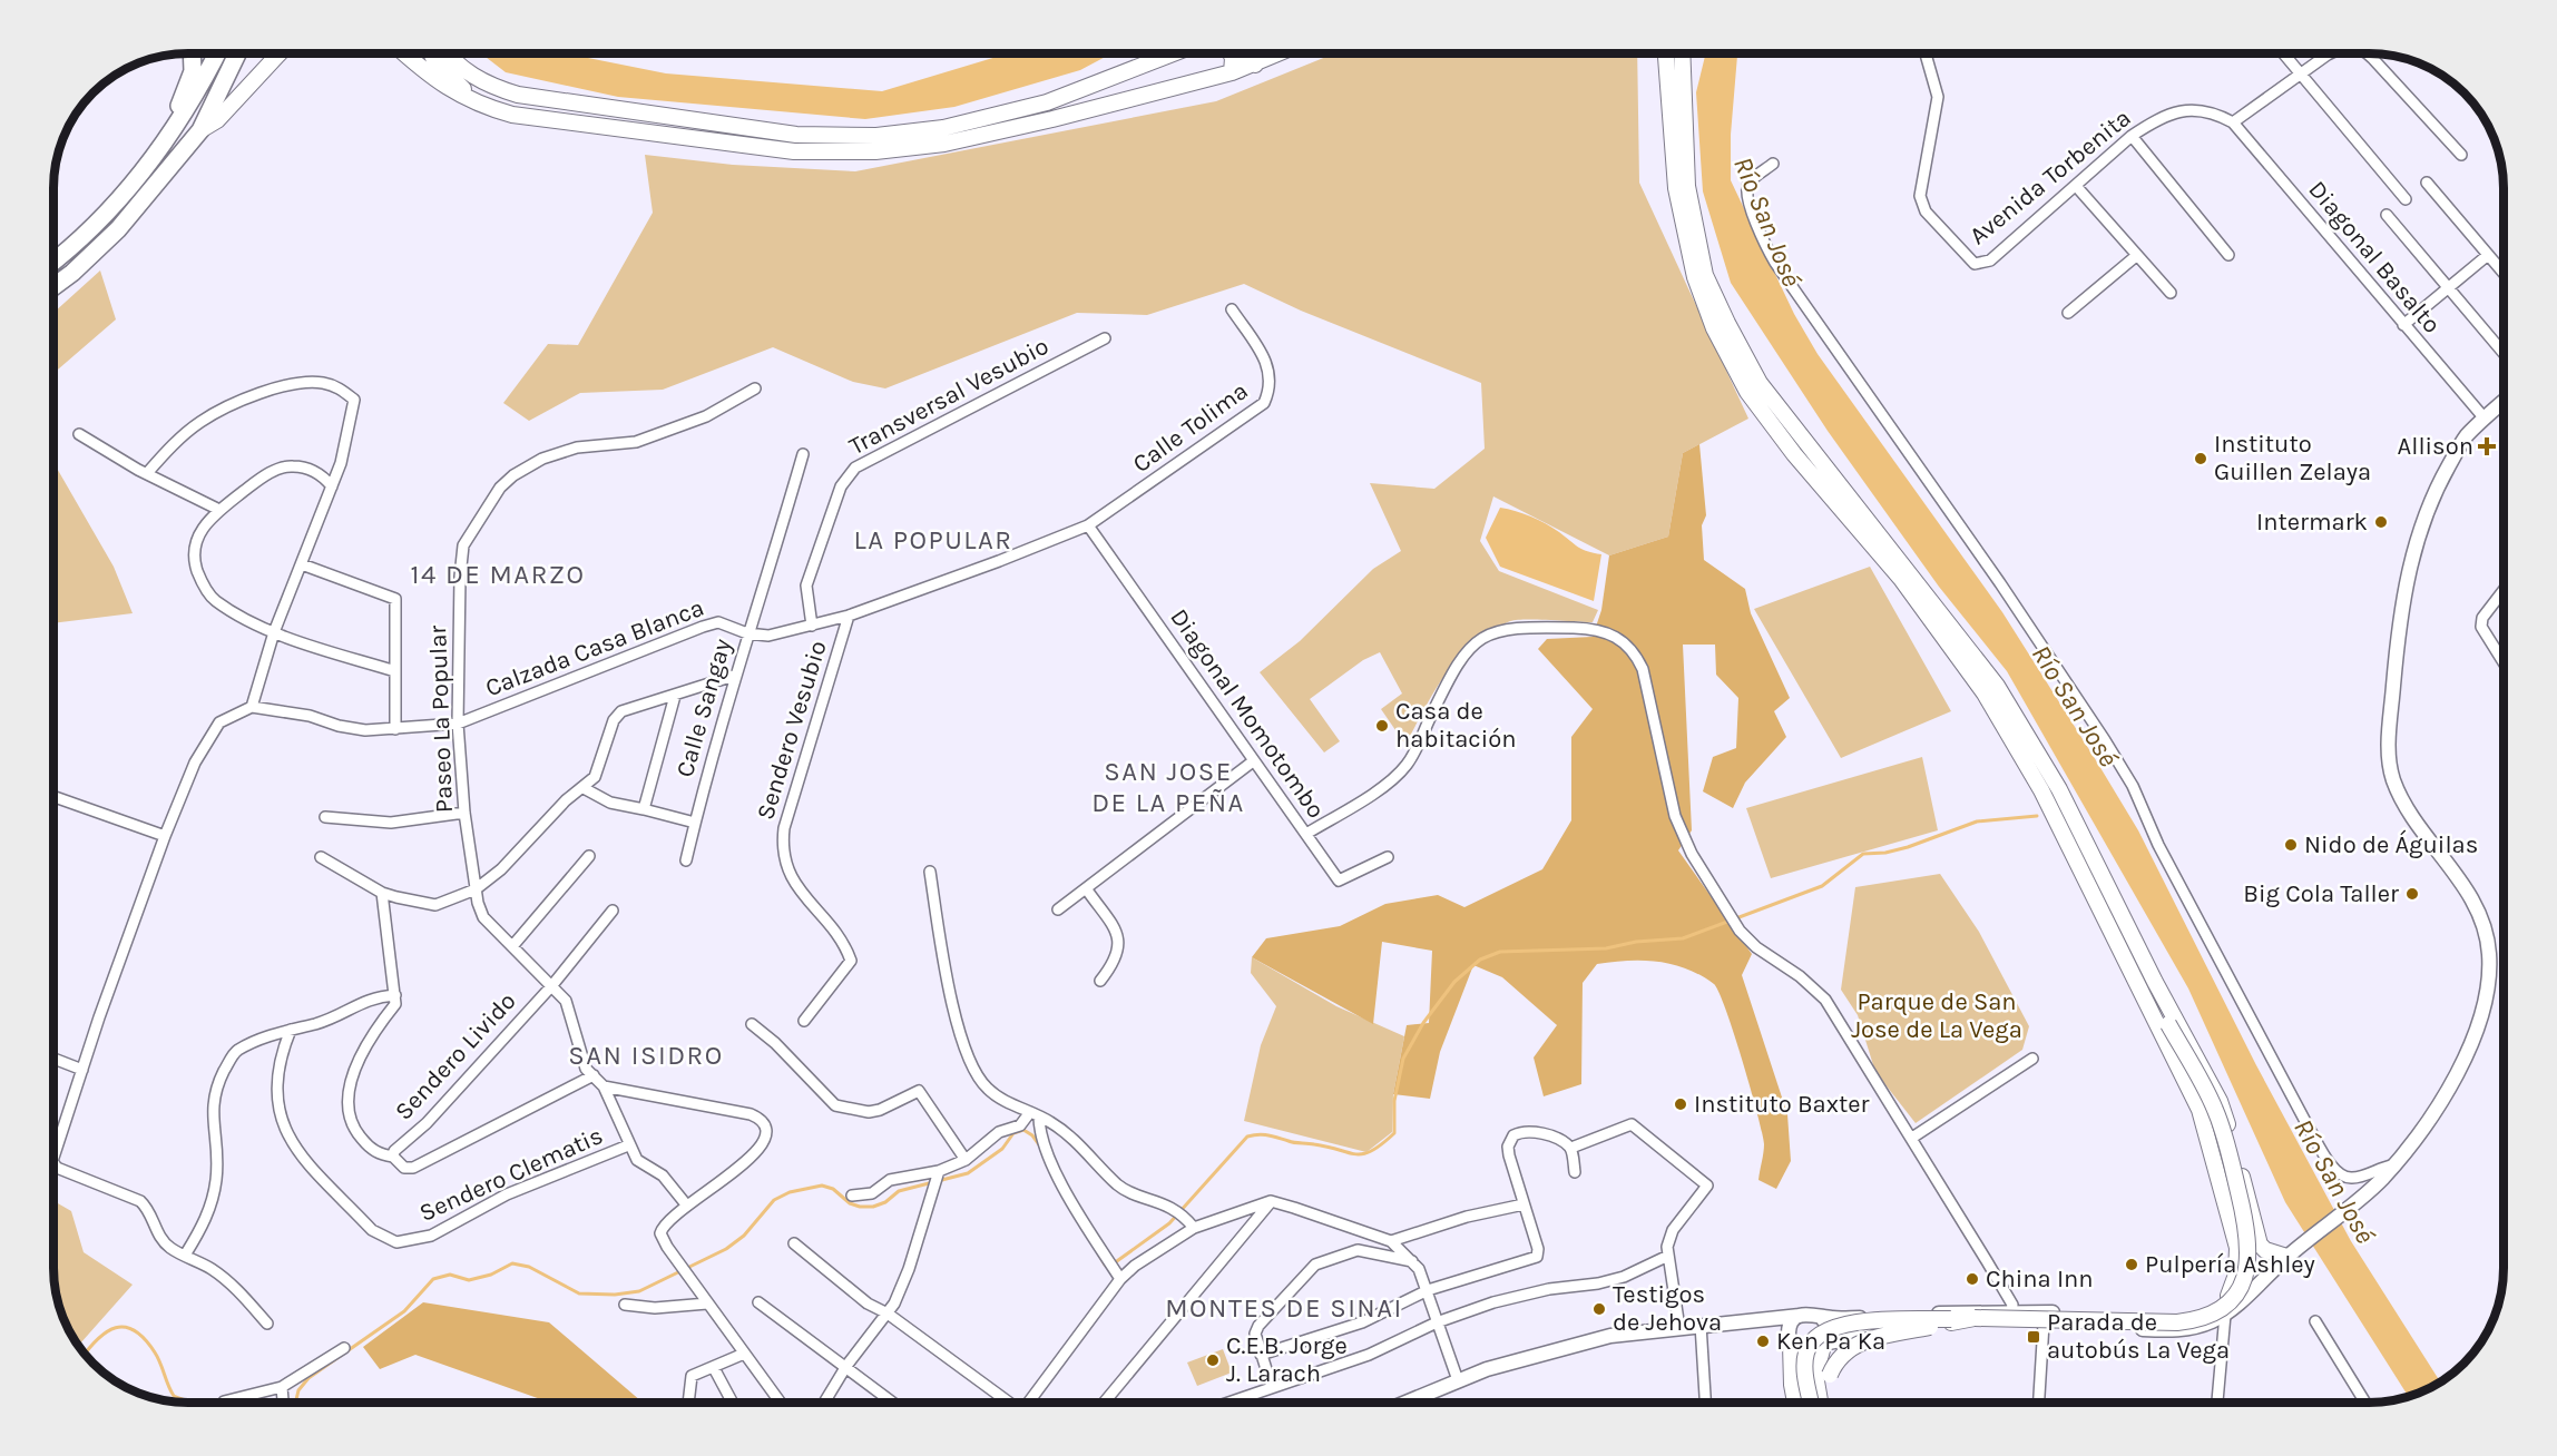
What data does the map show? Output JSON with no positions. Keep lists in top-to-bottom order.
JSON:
{
  "streets": {
    "street": [
      "Avenida Torbenita",
      "Diagonal Basalto",
      "Transversal Vesubio",
      "Calle Tolima",
      "Calzada Casa Blanca",
      "Calle Sangay",
      "Diagonal Momotombo",
      "Paseo La Popular",
      "Sendero Vesubio",
      "Sendero Livido",
      "Sendero Clematis"
    ]
  },
  "crossings": [
    ["Avenida Torbenita", "Diagonal Basalto"],
    ["Transversal Vesubio", "Calzada Casa Blanca"],
    ["Calle Tolima", "Calzada Casa Blanca"],
    ["Calle Tolima", "Diagonal Momotombo"],
    ["Calzada Casa Blanca", "Calle Sangay"],
    ["Calzada Casa Blanca", "Diagonal Momotombo"],
    ["Calzada Casa Blanca", "Paseo La Popular"],
    ["Calzada Casa Blanca", "Sendero Vesubio"],
    ["Paseo La Popular", "Sendero Livido"],
    ["Paseo La Popular", "Sendero Clematis"]
  ],
  "districts": [
    "LA POPULAR",
    "14 DE MARZO",
    "SAN JOSE DE LA PEÑA",
    "SAN ISIDRO",
    "MONTES DE SINAI"
  ],
  "water": ["Río San José"],
  "parks": ["Parque de San Jose de La Vega"],
  "places": {
    "health": ["Allison"],
    "other": [
      "Instituto Guillen Zelaya",
      "Intermark",
      "Casa de habitación",
      "Nido de Águilas",
      "Big Cola Taller",
      "Instituto Baxter",
      "Pulpería Ashley",
      "China Inn",
      "Testigos de Jehova",
      "Ken Pa Ka",
      "C.E.B. Jorge J. Larach"
    ],
    "transit": ["Parada de autobús La Vega"]
  }
}
